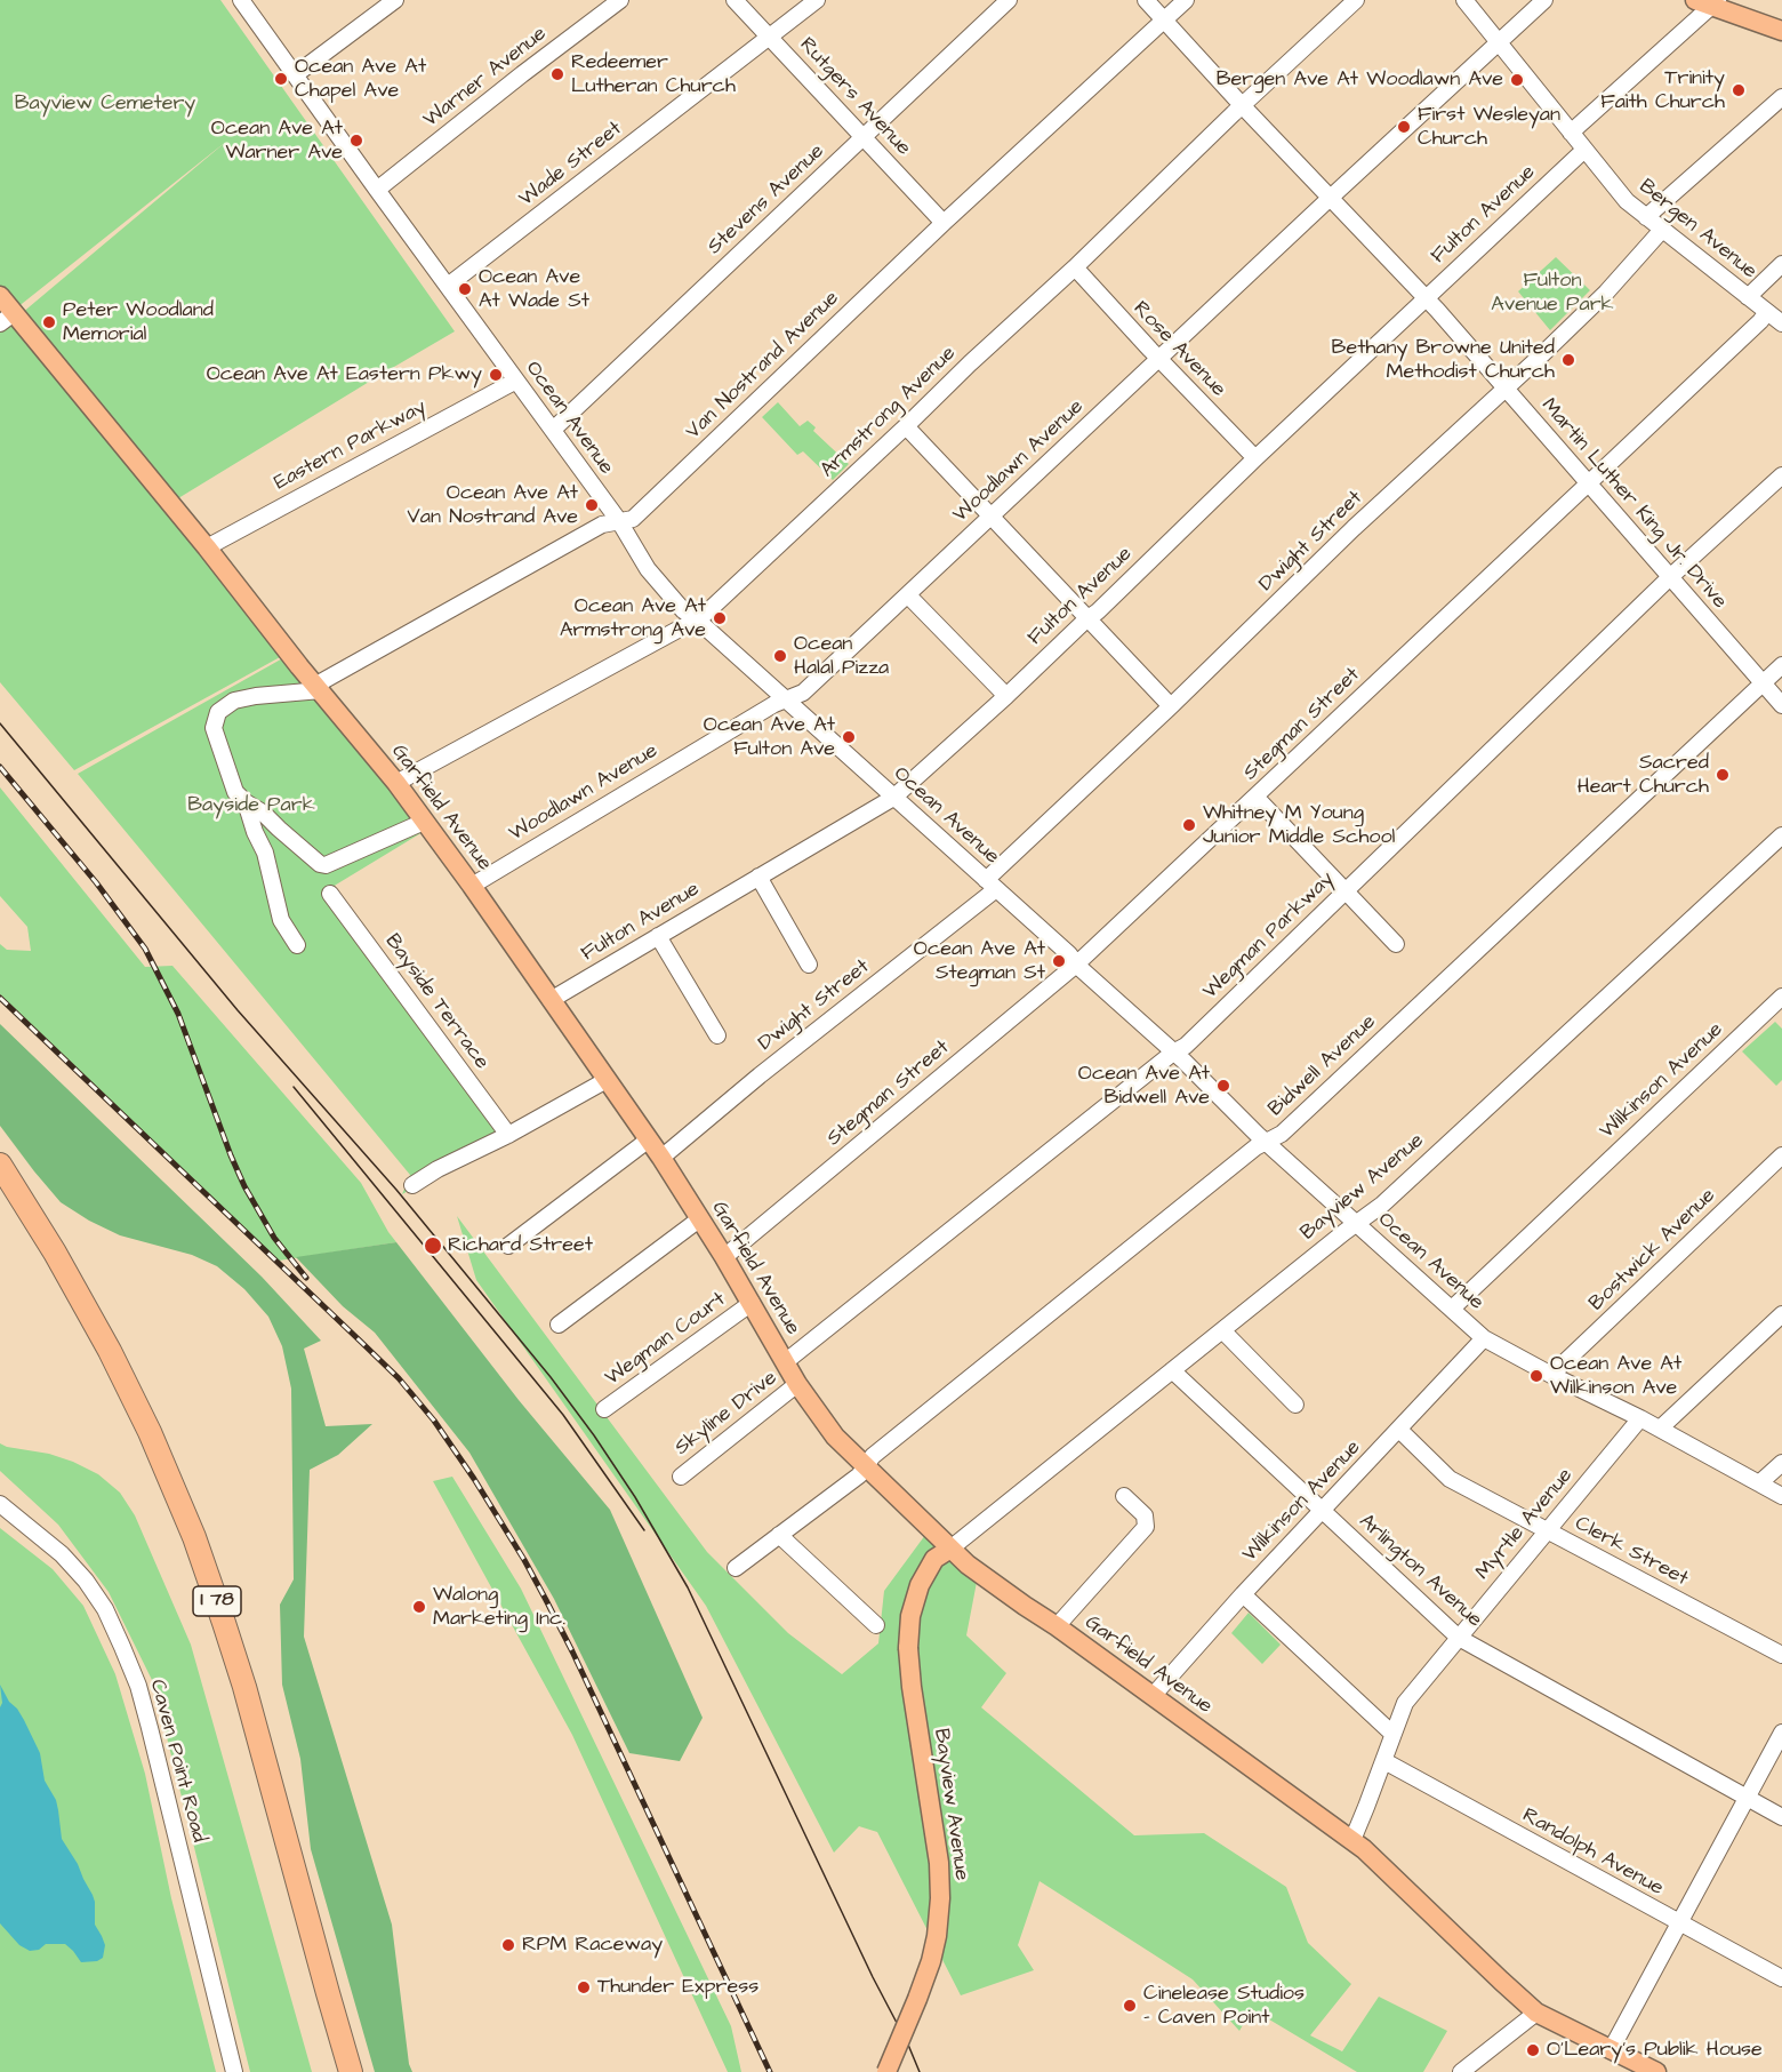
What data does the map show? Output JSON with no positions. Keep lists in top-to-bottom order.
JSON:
{
  "streets": {
    "highway": ["I 78"],
    "main road": ["Garfield Avenue", "Bayview Avenue"],
    "street": [
      "Warner Avenue",
      "Rutgers Avenue",
      "Wade Street",
      "Stevens Avenue",
      "Fulton Avenue",
      "Bergen Avenue",
      "Rose Avenue",
      "Van Nostrand Avenue",
      "Armstrong Avenue",
      "Ocean Avenue",
      "Eastern Parkway",
      "Woodlawn Avenue",
      "Martin Luther King Jr. Drive",
      "Dwight Street",
      "Stegman Street",
      "Wegman Parkway",
      "Bayside Terrace",
      "Bidwell Avenue",
      "Wilkinson Avenue",
      "Bostwick Avenue",
      "Wegman Court",
      "Skyline Drive",
      "Myrtle Avenue",
      "Clerk Street",
      "Arlington Avenue",
      "Caven Point Road",
      "Randolph Avenue"
    ]
  },
  "crossings": [
    ["Warner Avenue", "Ocean Avenue"],
    ["Rutgers Avenue", "Wade Street"],
    ["Rutgers Avenue", "Stevens Avenue"],
    ["Rutgers Avenue", "Van Nostrand Avenue"],
    ["Wade Street", "Ocean Avenue"],
    ["Stevens Avenue", "Ocean Avenue"],
    ["Fulton Avenue", "Bergen Avenue"],
    ["Fulton Avenue", "Rose Avenue"],
    ["Fulton Avenue", "Ocean Avenue"],
    ["Fulton Avenue", "Martin Luther King Jr. Drive"],
    ["Fulton Avenue", "Garfield Avenue"],
    ["Bergen Avenue", "Woodlawn Avenue"],
    ["Bergen Avenue", "Dwight Street"],
    ["Bergen Avenue", "Stegman Street"],
    ["Rose Avenue", "Armstrong Avenue"],
    ["Rose Avenue", "Woodlawn Avenue"],
    ["Van Nostrand Avenue", "Ocean Avenue"],
    ["Van Nostrand Avenue", "Martin Luther King Jr. Drive"],
    ["Van Nostrand Avenue", "Garfield Avenue"],
    ["Armstrong Avenue", "Ocean Avenue"],
    ["Armstrong Avenue", "Martin Luther King Jr. Drive"],
    ["Armstrong Avenue", "Garfield Avenue"],
    ["Ocean Avenue", "Eastern Parkway"],
    ["Ocean Avenue", "Woodlawn Avenue"],
    ["Ocean Avenue", "Dwight Street"],
    ["Ocean Avenue", "Stegman Street"],
    ["Ocean Avenue", "Wegman Parkway"],
    ["Ocean Avenue", "Bidwell Avenue"],
    ["Ocean Avenue", "Wilkinson Avenue"],
    ["Ocean Avenue", "Bayview Avenue"],
    ["Ocean Avenue", "Bostwick Avenue"],
    ["Ocean Avenue", "Myrtle Avenue"],
    ["Eastern Parkway", "Garfield Avenue"],
    ["Woodlawn Avenue", "Martin Luther King Jr. Drive"],
    ["Woodlawn Avenue", "Garfield Avenue"],
    ["Martin Luther King Jr. Drive", "Dwight Street"],
    ["Martin Luther King Jr. Drive", "Stegman Street"],
    ["Martin Luther King Jr. Drive", "Wegman Parkway"],
    ["Martin Luther King Jr. Drive", "Bidwell Avenue"],
    ["Dwight Street", "Garfield Avenue"],
    ["Stegman Street", "Garfield Avenue"],
    ["Garfield Avenue", "Wegman Parkway"],
    ["Garfield Avenue", "Bidwell Avenue"],
    ["Garfield Avenue", "Wilkinson Avenue"],
    ["Garfield Avenue", "Bayview Avenue"],
    ["Garfield Avenue", "Wegman Court"],
    ["Garfield Avenue", "Skyline Drive"],
    ["Garfield Avenue", "Myrtle Avenue"],
    ["Wilkinson Avenue", "Clerk Street"],
    ["Wilkinson Avenue", "Arlington Avenue"],
    ["Bayview Avenue", "Arlington Avenue"],
    ["Myrtle Avenue", "Clerk Street"],
    ["Myrtle Avenue", "Arlington Avenue"],
    ["Myrtle Avenue", "Randolph Avenue"]
  ],
  "parks": ["Bayview Cemetery", "Fulton Avenue Park", "Bayside Park"],
  "places": [
    "Redeemer Lutheran Church",
    "Ocean Ave At Chapel Ave",
    "Bergen Ave At Woodlawn Ave",
    "Trinity Faith Church",
    "First Wesleyan Church",
    "Ocean Ave At Warner Ave",
    "Ocean Ave At Wade St",
    "Peter Woodland Memorial",
    "Bethany Browne United Methodist Church",
    "Ocean Ave At Eastern Pkwy",
    "Ocean Ave At Van Nostrand Ave",
    "Ocean Ave At Armstrong Ave",
    "Ocean Halal Pizza",
    "Ocean Ave At Fulton Ave",
    "Sacred Heart Church",
    "Whitney M Young Junior Middle School",
    "Ocean Ave At Stegman St",
    "Ocean Ave At Bidwell Ave",
    "Richard Street",
    "Ocean Ave At Wilkinson Ave",
    "Walong Marketing Inc.",
    "RPM Raceway",
    "Thunder Express",
    "Cinelease Studios - Caven Point",
    "O'Leary's Publik House"
  ]
}
